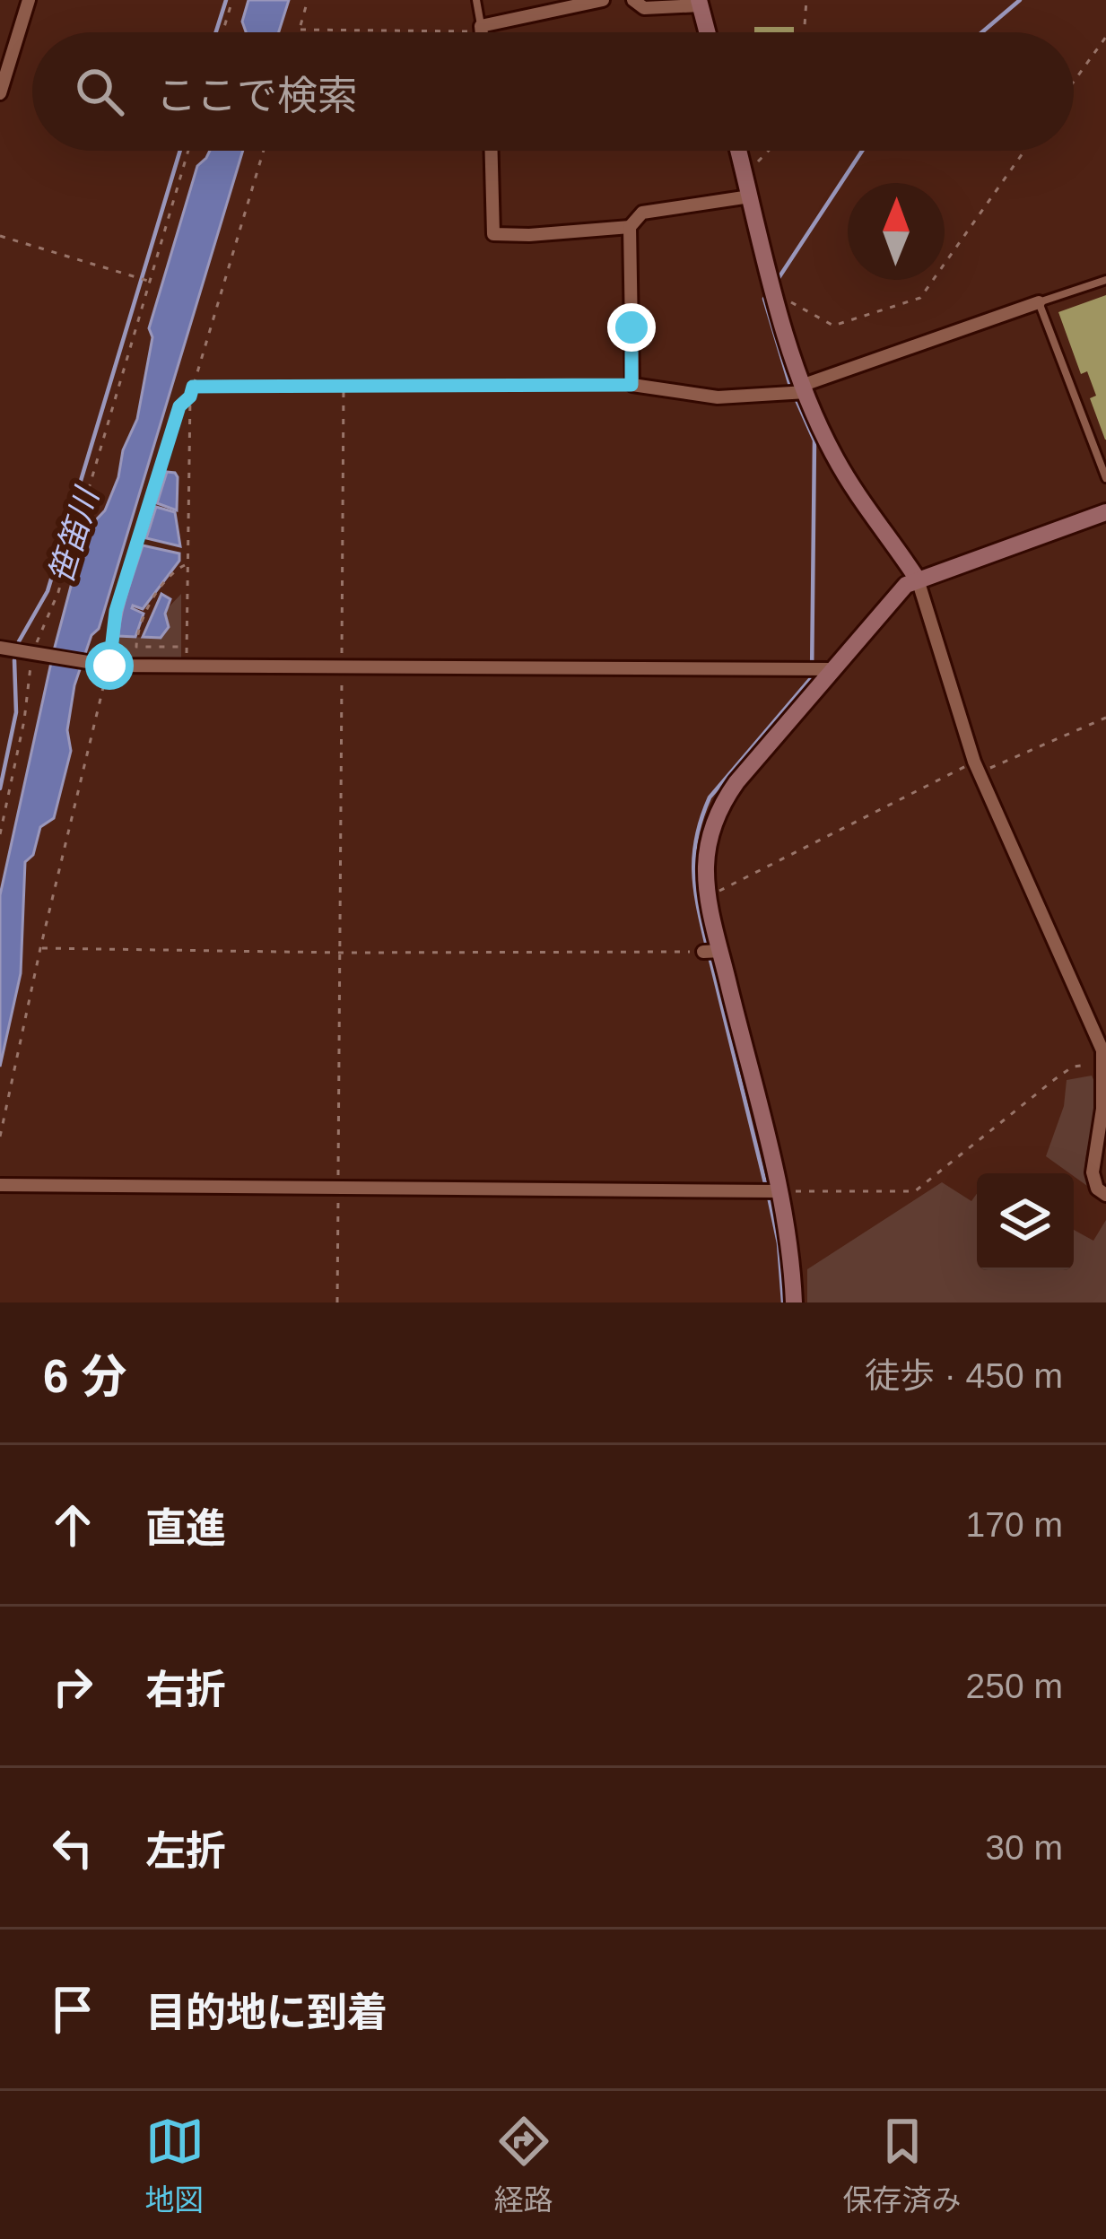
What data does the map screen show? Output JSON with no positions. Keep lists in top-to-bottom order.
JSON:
{
  "water": ["笹笛川"],
  "north": "top",
  "page": {
    "search": "ここで検索",
    "heading": ["6 分", "徒歩 · 450 m"],
    "list": [
      ["直進", "170 m"],
      ["右折", "250 m"],
      ["左折", "30 m"],
      "目的地に到着"
    ],
    "nav": ["地図", "経路", "保存済み"]
  }
}
